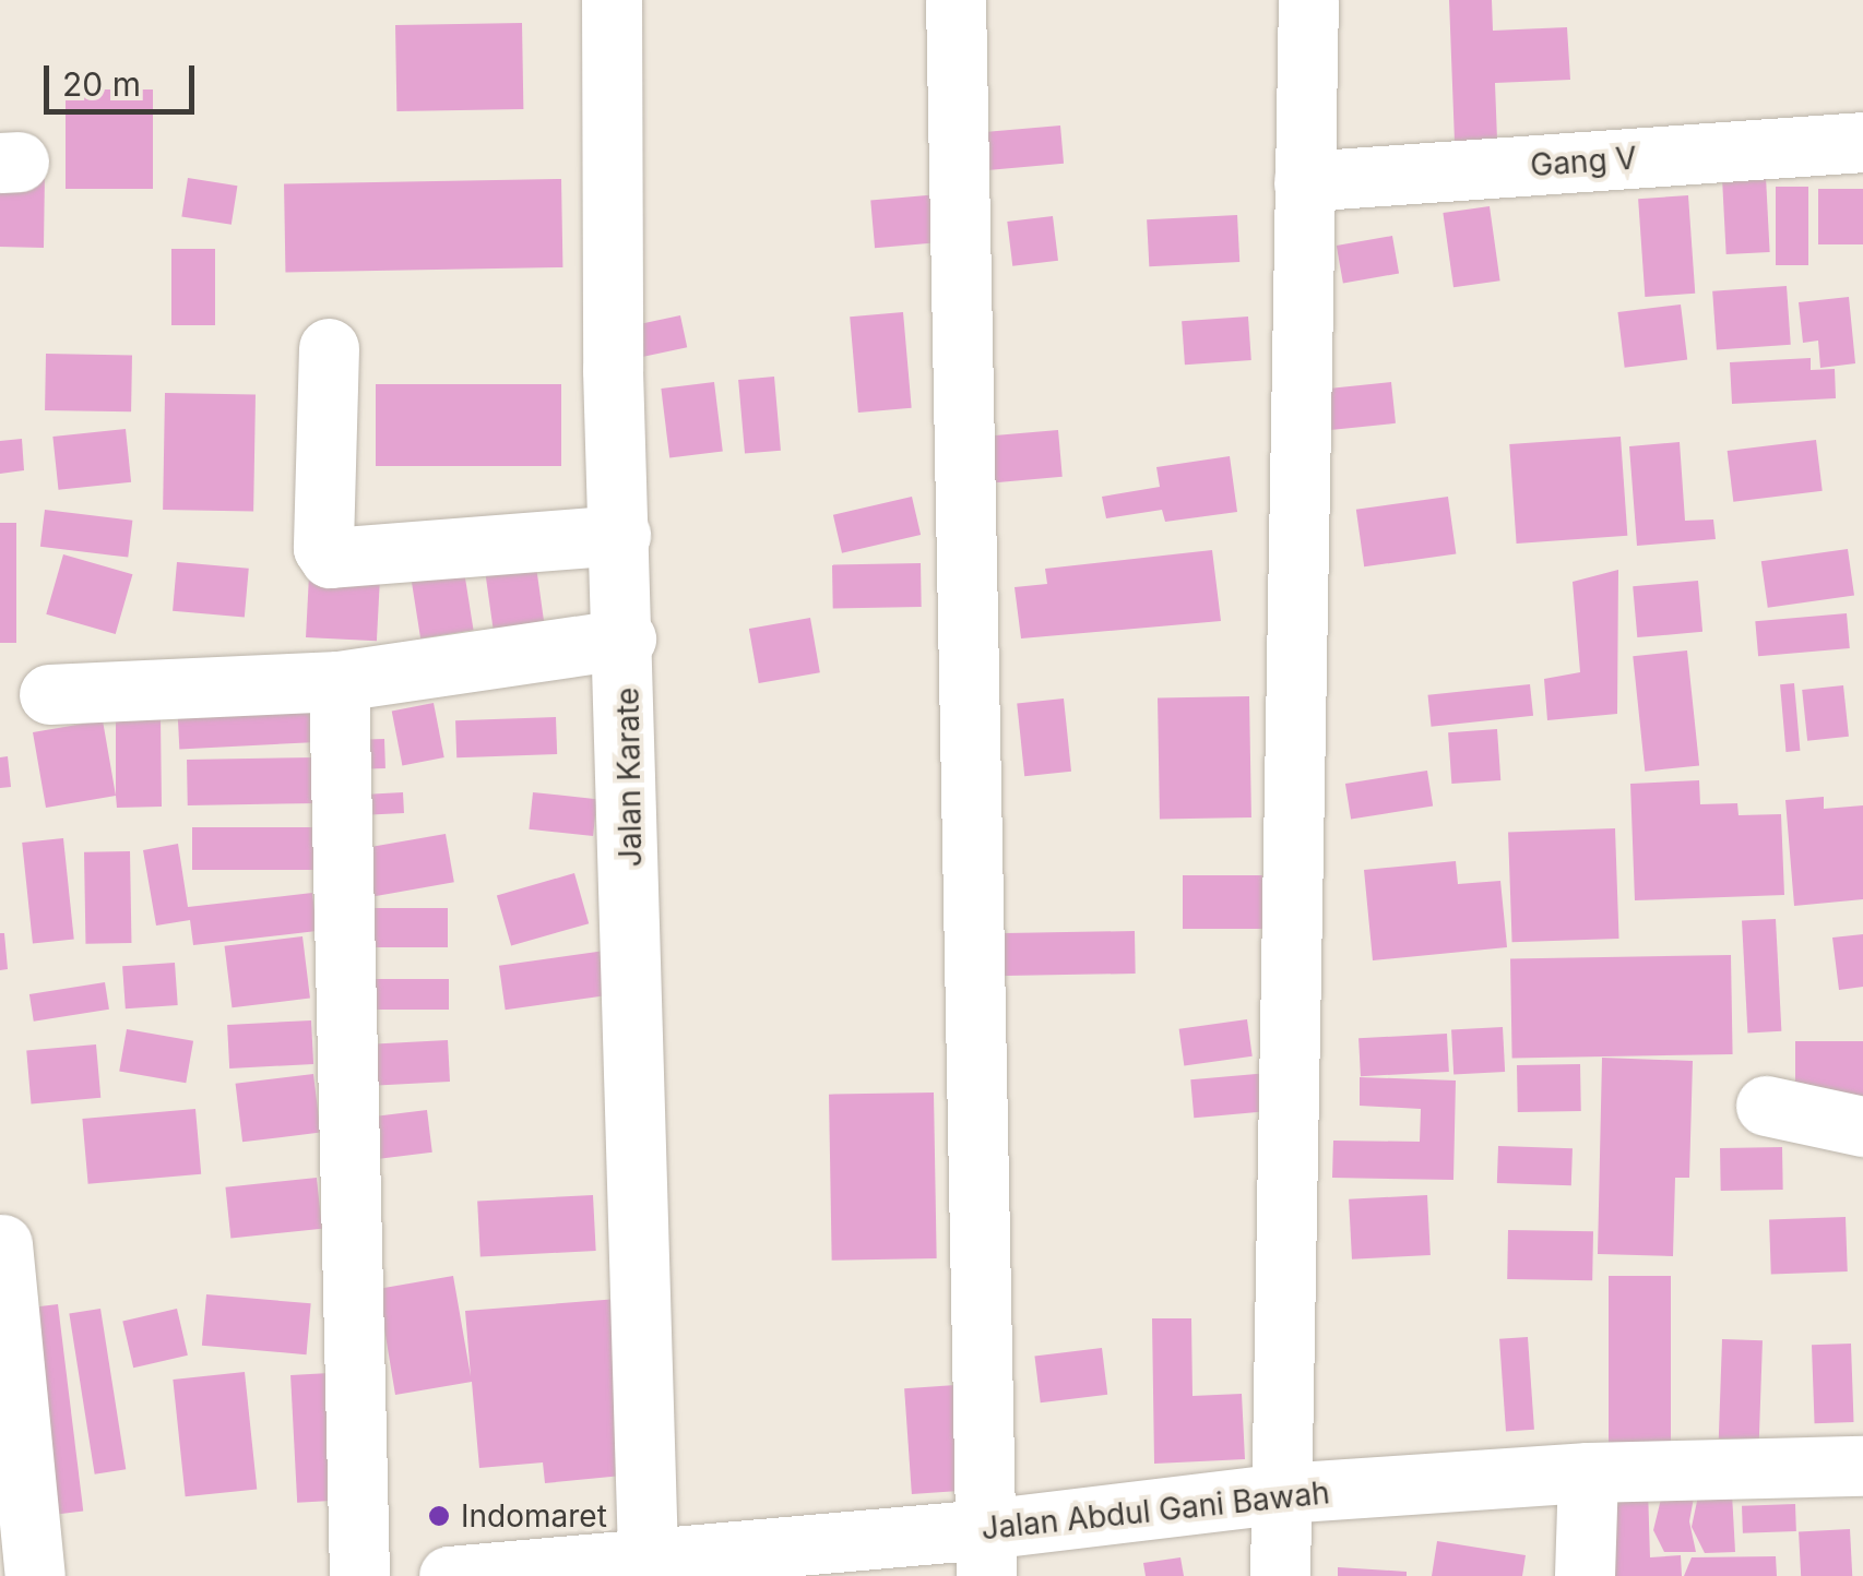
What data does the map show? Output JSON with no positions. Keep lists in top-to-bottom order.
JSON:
{
  "streets": {
    "street": ["Gang V", "Jalan Karate", "Jalan Abdul Gani Bawah"]
  },
  "crossings": [
    ["Jalan Karate", "Jalan Abdul Gani Bawah"]
  ],
  "places": ["Indomaret"],
  "scale_bar": "20 m"
}
